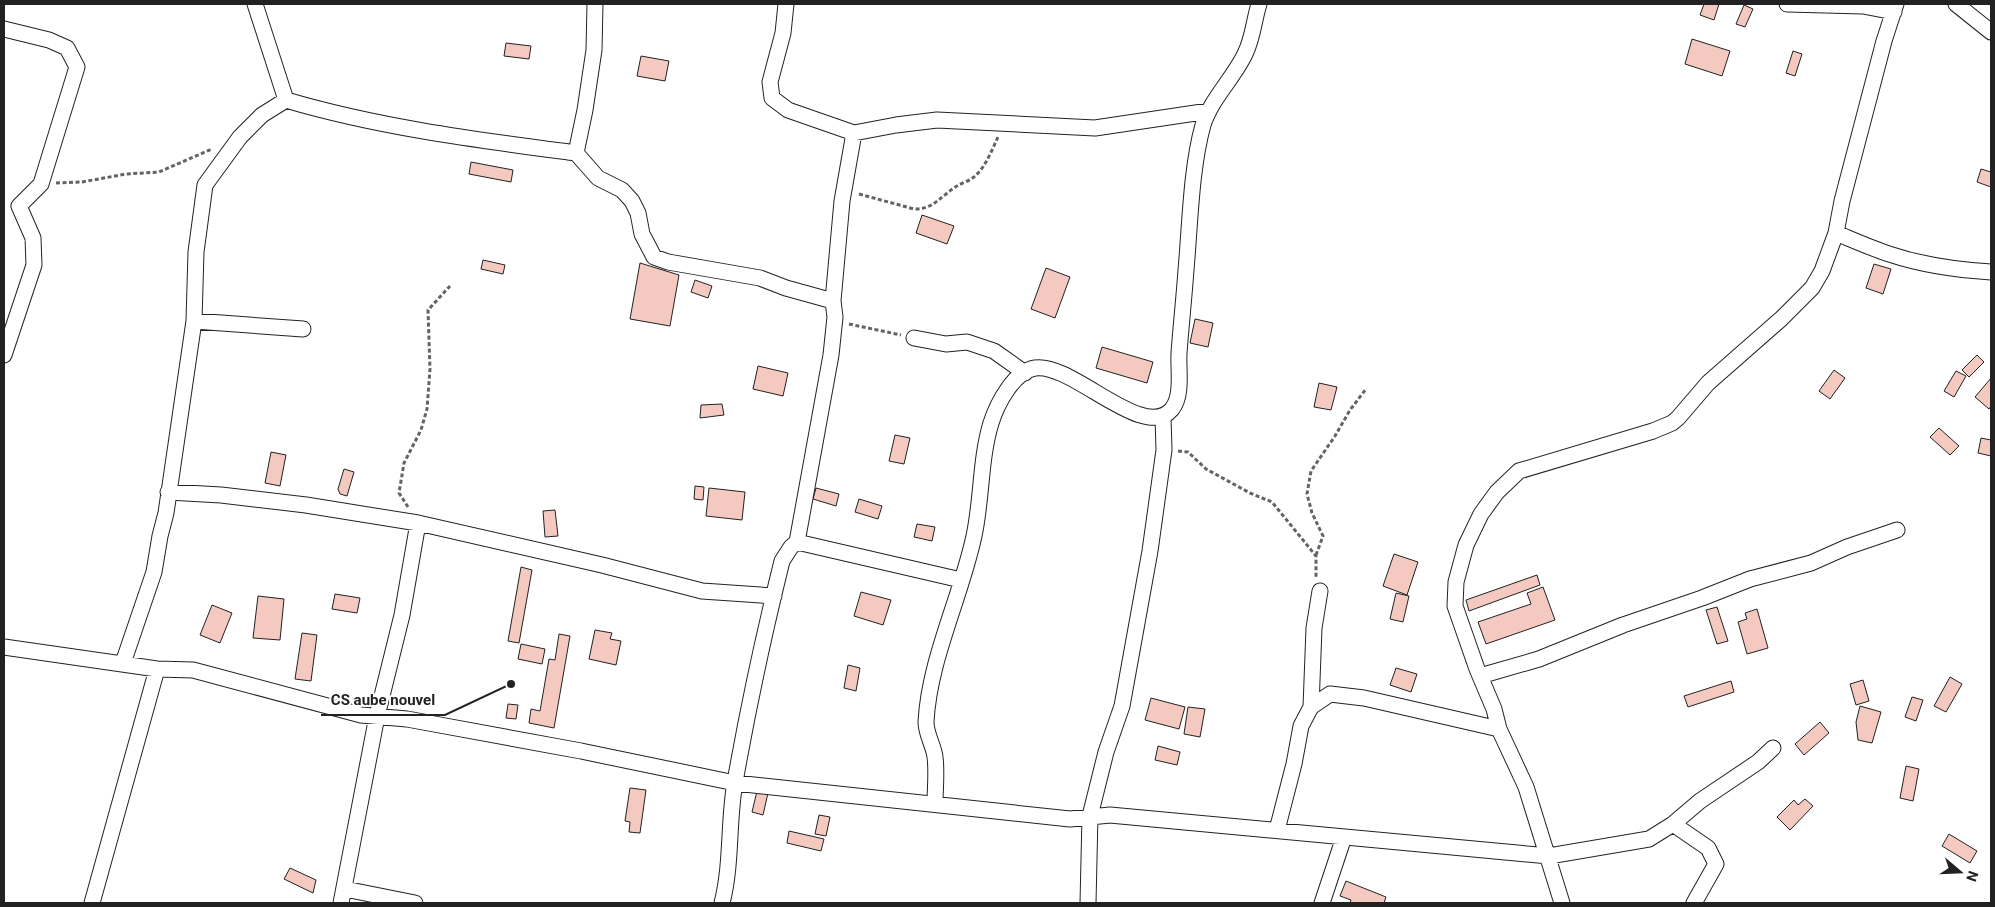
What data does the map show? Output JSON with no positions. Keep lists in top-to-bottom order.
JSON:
{
  "places": ["CS aube nouvel"],
  "north": "right"
}
